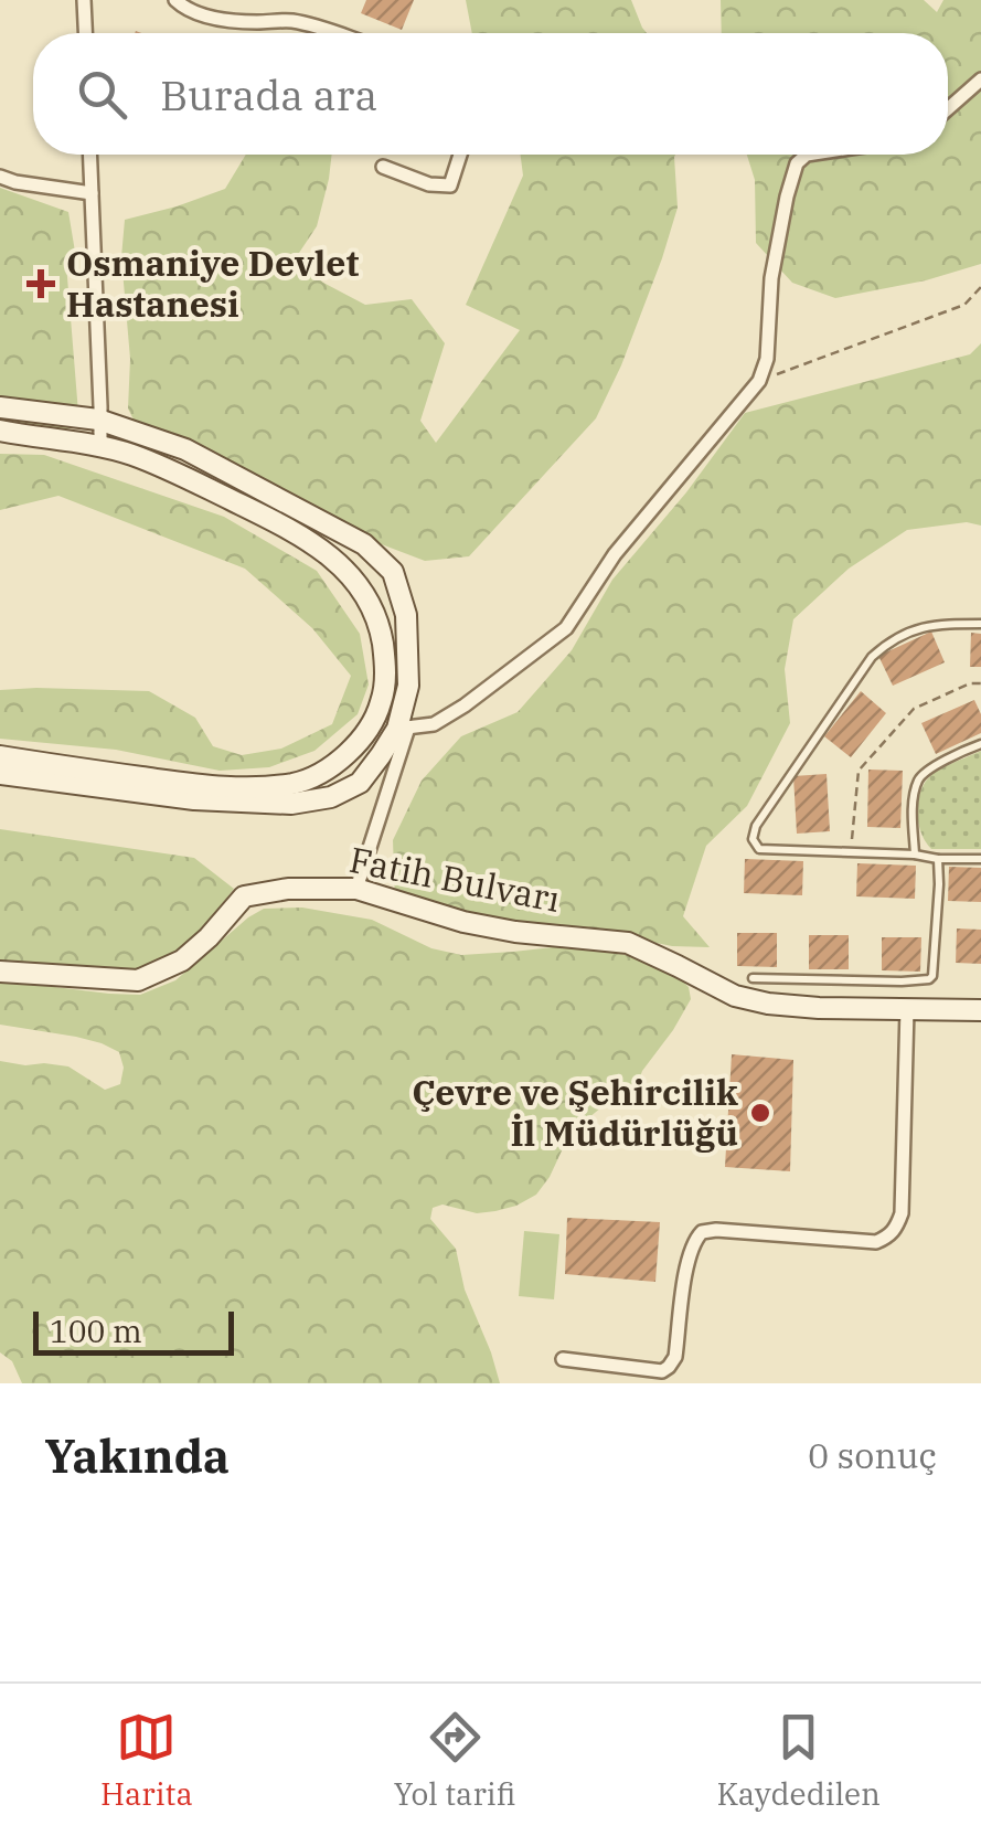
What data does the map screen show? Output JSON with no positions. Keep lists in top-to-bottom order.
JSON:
{
  "streets": {
    "street": ["Fatih Bulvarı"]
  },
  "places": {
    "health": ["Osmaniye Devlet Hastanesi"],
    "other": ["Çevre ve Şehircilik İl Müdürlüğü"]
  },
  "scale_bar": "100 m",
  "page": {
    "search": "Burada ara",
    "scale": "100 m",
    "heading": ["Yakında", "0 sonuç"],
    "nav": ["Harita", "Yol tarifi", "Kaydedilen"]
  }
}
